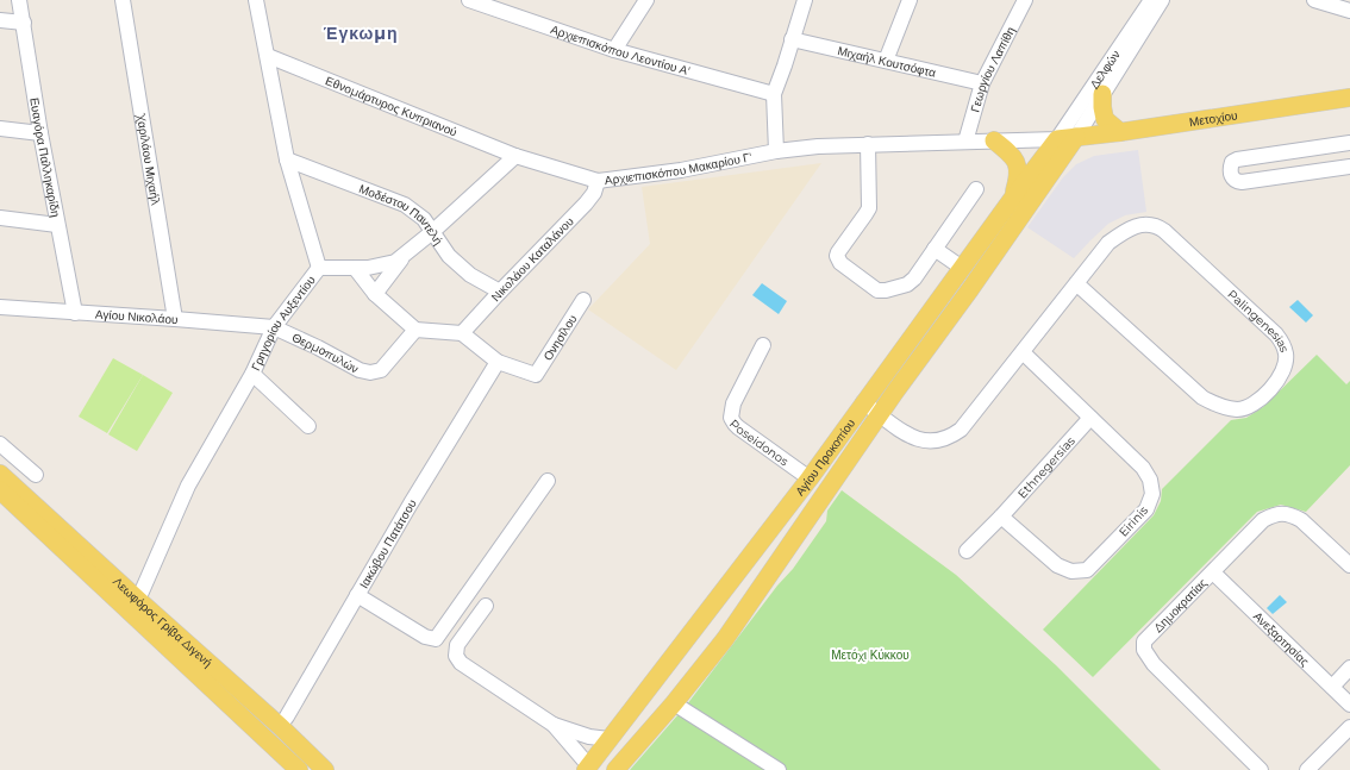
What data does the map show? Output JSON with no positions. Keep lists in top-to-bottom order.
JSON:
{
  "streets": {
    "main road": ["Μετοχίου", "Αγίου Προκοπίου", "Λεωφόρος Γρίβα Διγενή"],
    "street": [
      "Αρχιεπισκόπου Λεοντίου Α'",
      "Μιχαήλ Κουτσόφτα",
      "Δελφών",
      "Γεωργίου Λαπίθη",
      "Εθνομάρτυρος Κυπριανού",
      "Ευαγόρα Παλληκαρίδη",
      "Χαριλάου Μιχαήλ",
      "Αρχιεπισκόπου Μακαρίου Γ'",
      "Μοδέστου Παντελή",
      "Νικολάου Καταλάνου",
      "Αγίου Νικολάου",
      "Palingenesias",
      "Γρηγορίου Αυξεντίου",
      "Ονησίλου",
      "Θερμοπυλών",
      "Poseidonos",
      "Ethnegersias",
      "Eirinis",
      "Ιακώβου Πατάτσου",
      "Δημοκρατίας",
      "Ανεξαρτησίας"
    ]
  },
  "crossings": [
    ["Μιχαήλ Κουτσόφτα", "Γεωργίου Λαπίθη"],
    ["Δελφών", "Μετοχίου"],
    ["Δελφών", "Αγίου Προκοπίου"],
    ["Γεωργίου Λαπίθη", "Αρχιεπισκόπου Μακαρίου Γ'"],
    ["Εθνομάρτυρος Κυπριανού", "Αρχιεπισκόπου Μακαρίου Γ'"],
    ["Εθνομάρτυρος Κυπριανού", "Γρηγορίου Αυξεντίου"],
    ["Μετοχίου", "Αγίου Προκοπίου"],
    ["Ευαγόρα Παλληκαρίδη", "Αγίου Νικολάου"],
    ["Χαριλάου Μιχαήλ", "Αγίου Νικολάου"],
    ["Αρχιεπισκόπου Μακαρίου Γ'", "Νικολάου Καταλάνου"],
    ["Μοδέστου Παντελή", "Νικολάου Καταλάνου"],
    ["Μοδέστου Παντελή", "Γρηγορίου Αυξεντίου"],
    ["Αγίου Νικολάου", "Γρηγορίου Αυξεντίου"],
    ["Αγίου Νικολάου", "Θερμοπυλών"],
    ["Palingenesias", "Αγίου Προκοπίου"],
    ["Palingenesias", "Eirinis"],
    ["Γρηγορίου Αυξεντίου", "Θερμοπυλών"],
    ["Γρηγορίου Αυξεντίου", "Λεωφόρος Γρίβα Διγενή"],
    ["Ονησίλου", "Ιακώβου Πατάτσου"],
    ["Poseidonos", "Αγίου Προκοπίου"],
    ["Ethnegersias", "Eirinis"],
    ["Ιακώβου Πατάτσου", "Λεωφόρος Γρίβα Διγενή"],
    ["Δημοκρατίας", "Ανεξαρτησίας"]
  ],
  "districts": ["Έγκωμη"],
  "parks": ["Μετόχι Κύκκου"]
}
